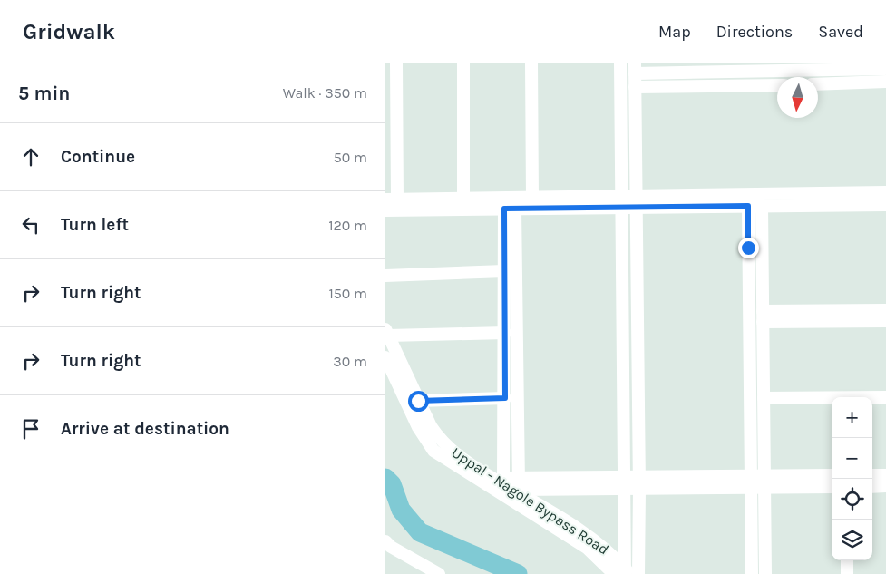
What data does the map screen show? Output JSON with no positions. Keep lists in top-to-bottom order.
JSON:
{
  "streets": {
    "street": ["Uppal - Nagole Bypass Road"]
  },
  "north": "bottom",
  "page": {
    "header": "Gridwalk",
    "nav": ["Map", "Directions", "Saved"],
    "heading": ["5 min", "Walk · 350 m"],
    "list": [
      ["Continue", "50 m"],
      ["Turn left", "120 m"],
      ["Turn right", "150 m"],
      ["Turn right", "30 m"],
      "Arrive at destination"
    ],
    "map_buttons": ["+", "−"]
  }
}
